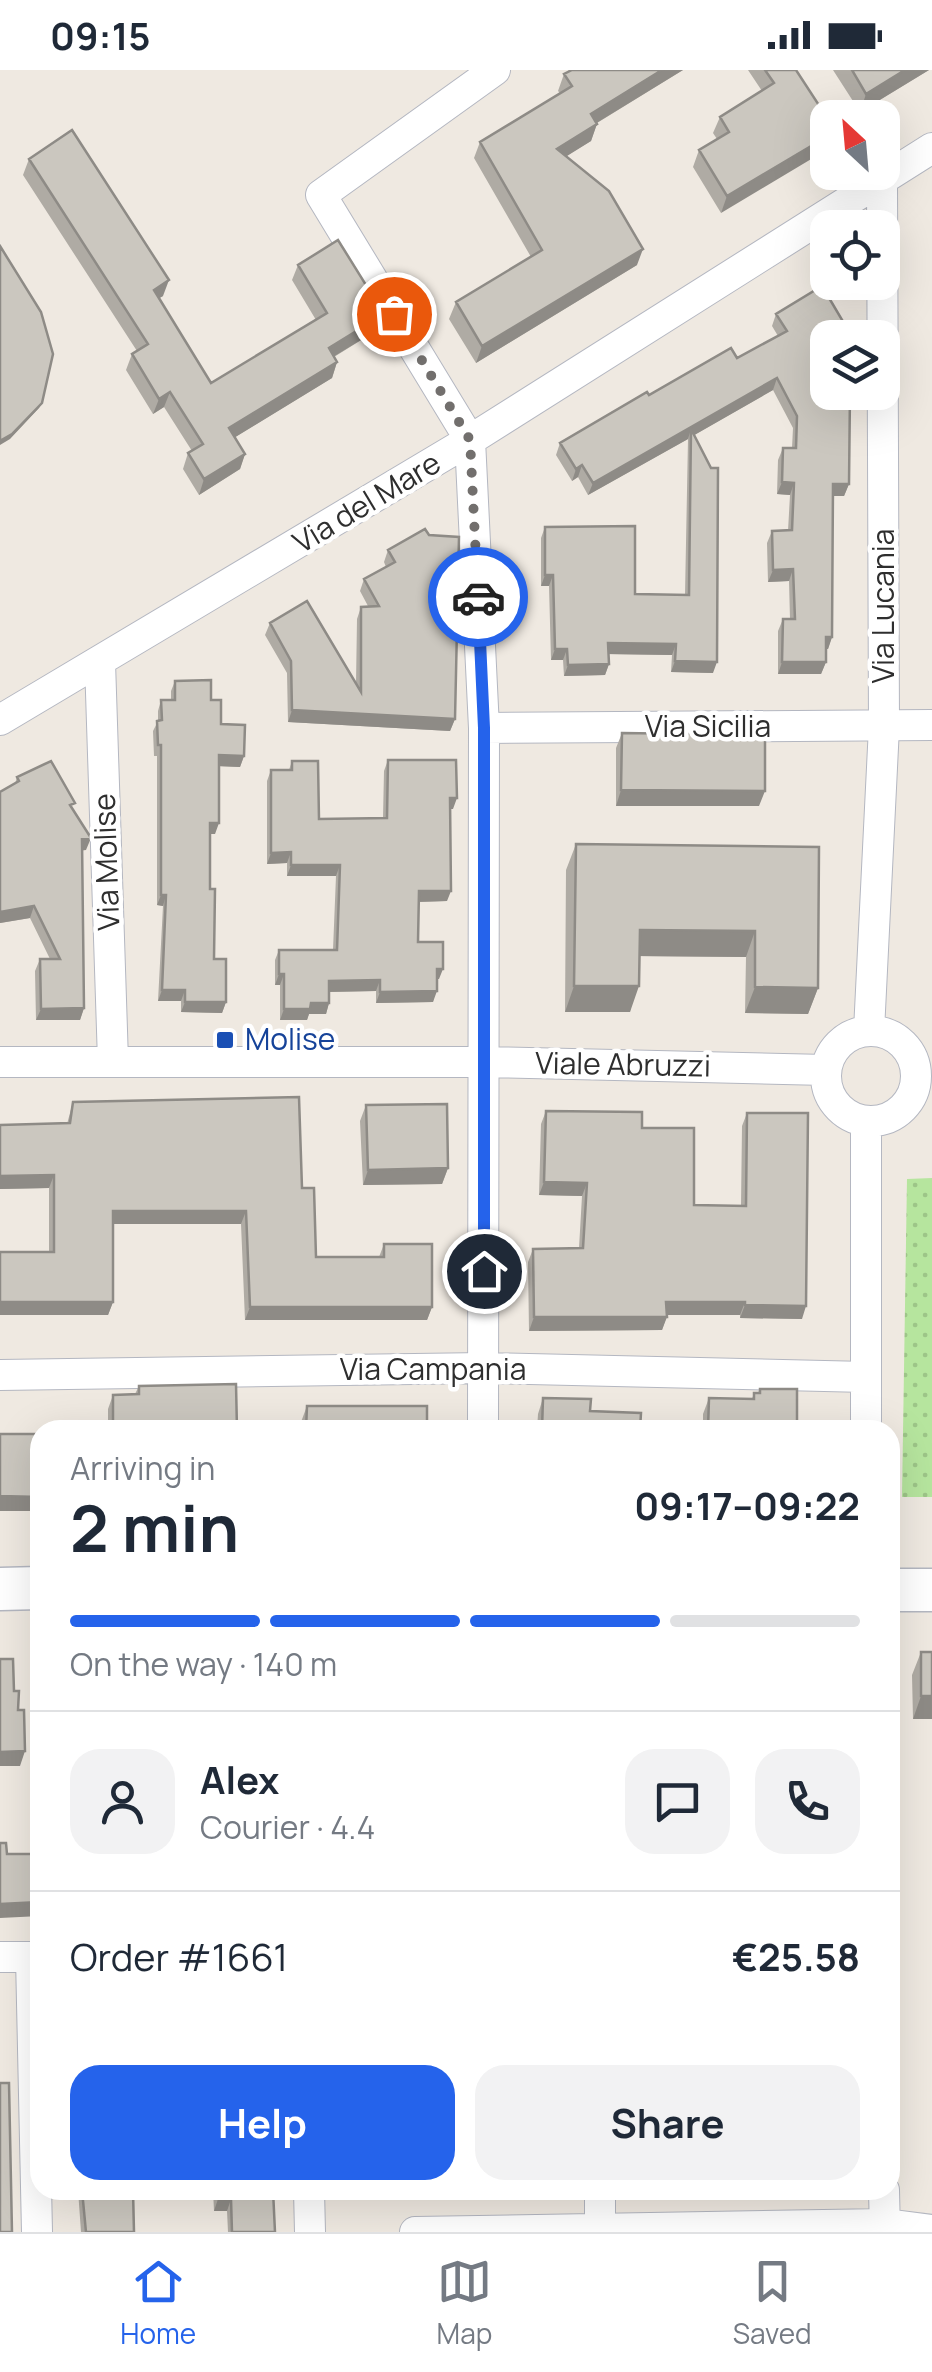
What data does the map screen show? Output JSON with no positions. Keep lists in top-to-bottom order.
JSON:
{
  "streets": {
    "street": [
      "Via del Mare",
      "Via Lucania",
      "Via Sicilia",
      "Via Molise",
      "Viale Abruzzi",
      "Via Campania"
    ]
  },
  "crossings": [
    ["Via del Mare", "Via Molise"],
    ["Via Lucania", "Via Sicilia"],
    ["Via Lucania", "Viale Abruzzi"],
    ["Via Molise", "Viale Abruzzi"]
  ],
  "places": {
    "transit": ["Molise"]
  },
  "north": "top left",
  "page": {
    "status": "09:15",
    "heading": ["2 min", "Arriving in", "09:17–09:22"],
    "panel": [
      "Alex",
      "Courier · 4.4",
      "Order #1661",
      "€25.58"
    ],
    "bar": "On the way · 140 m",
    "buttons": ["Help", "Share"],
    "tabs": ["Home", "Map", "Saved"]
  }
}
